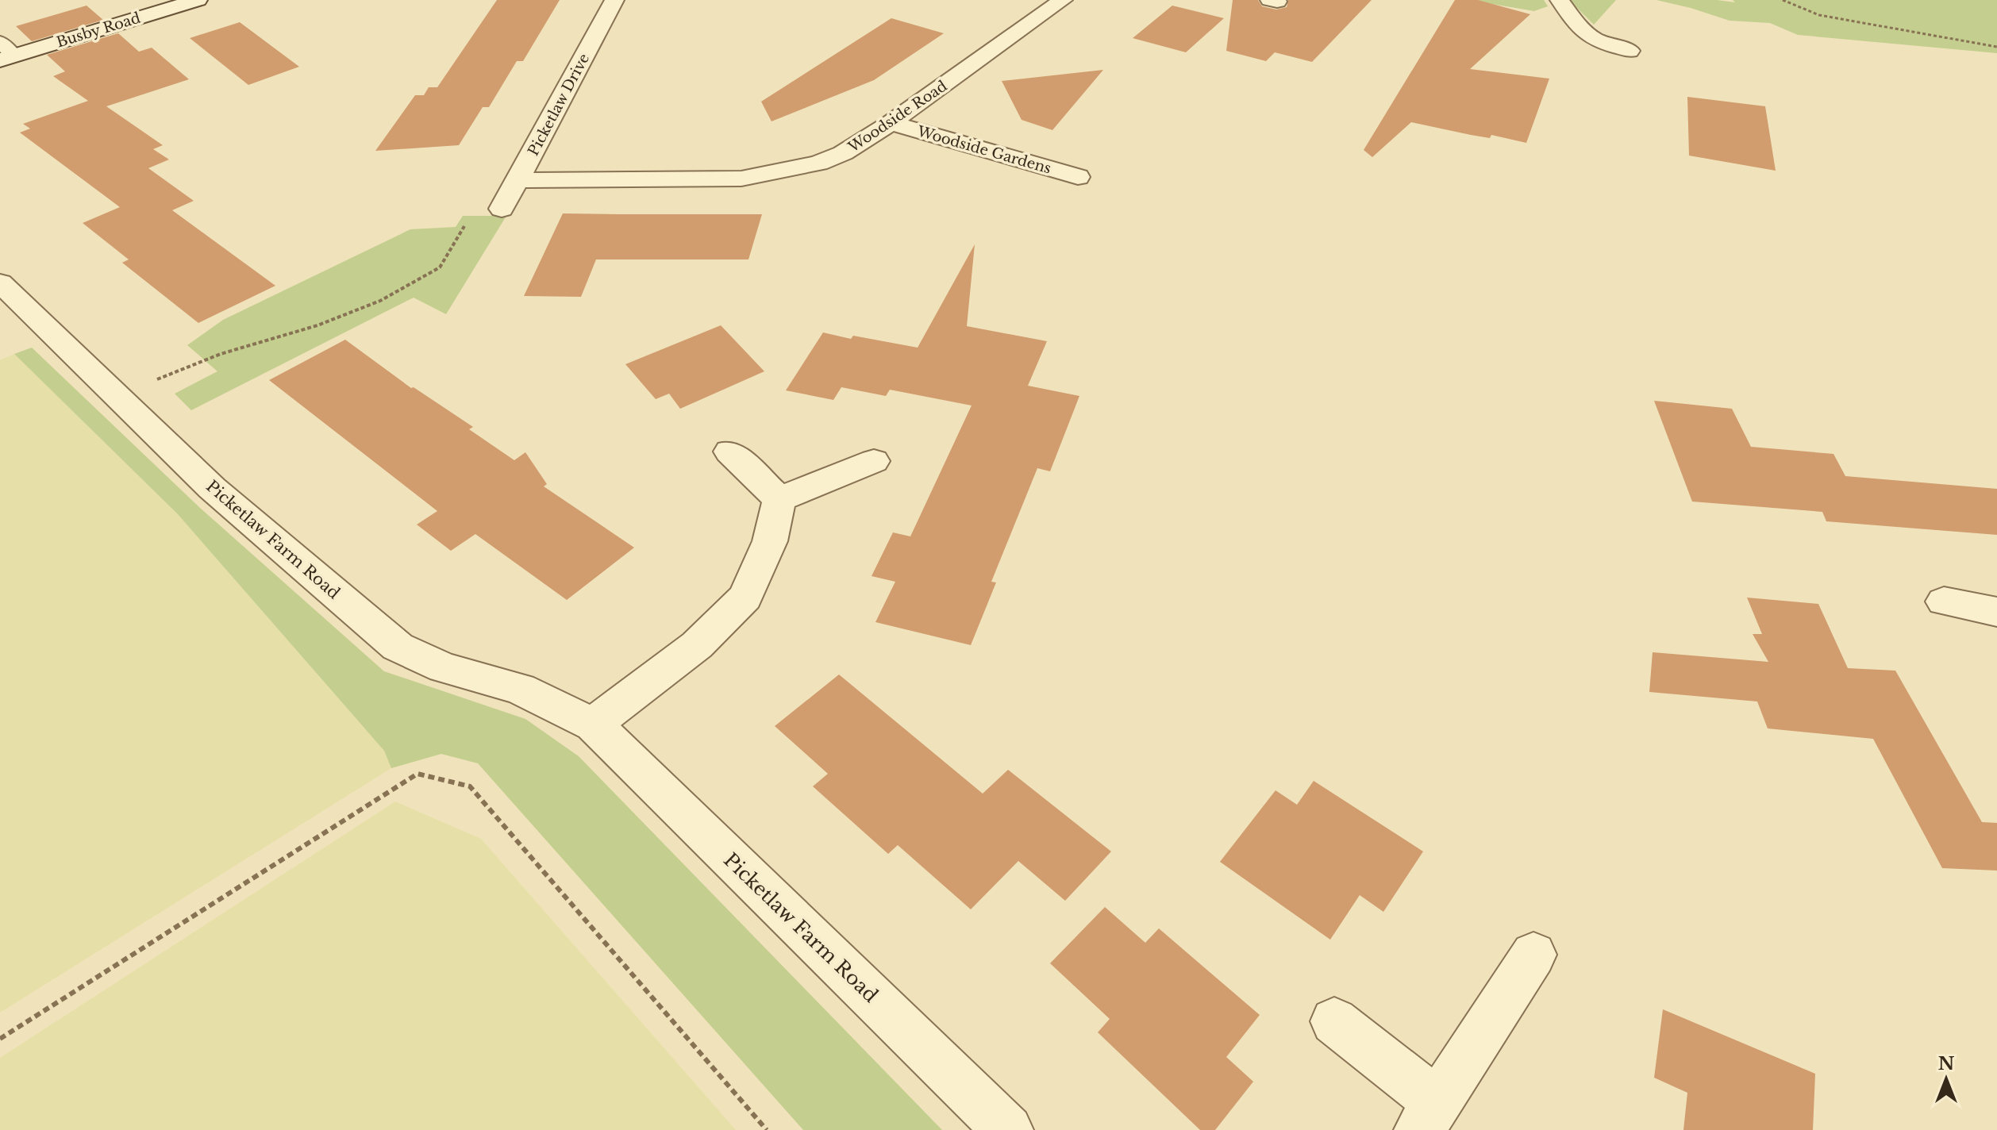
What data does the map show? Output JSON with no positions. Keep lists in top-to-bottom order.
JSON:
{
  "streets": {
    "street": [
      "Busby Road",
      "Picketlaw Drive",
      "Woodside Road",
      "Woodside Gardens",
      "Picketlaw Farm Road"
    ]
  },
  "crossings": [
    ["Picketlaw Drive", "Woodside Road"],
    ["Woodside Road", "Woodside Gardens"]
  ],
  "north": "top"
}
